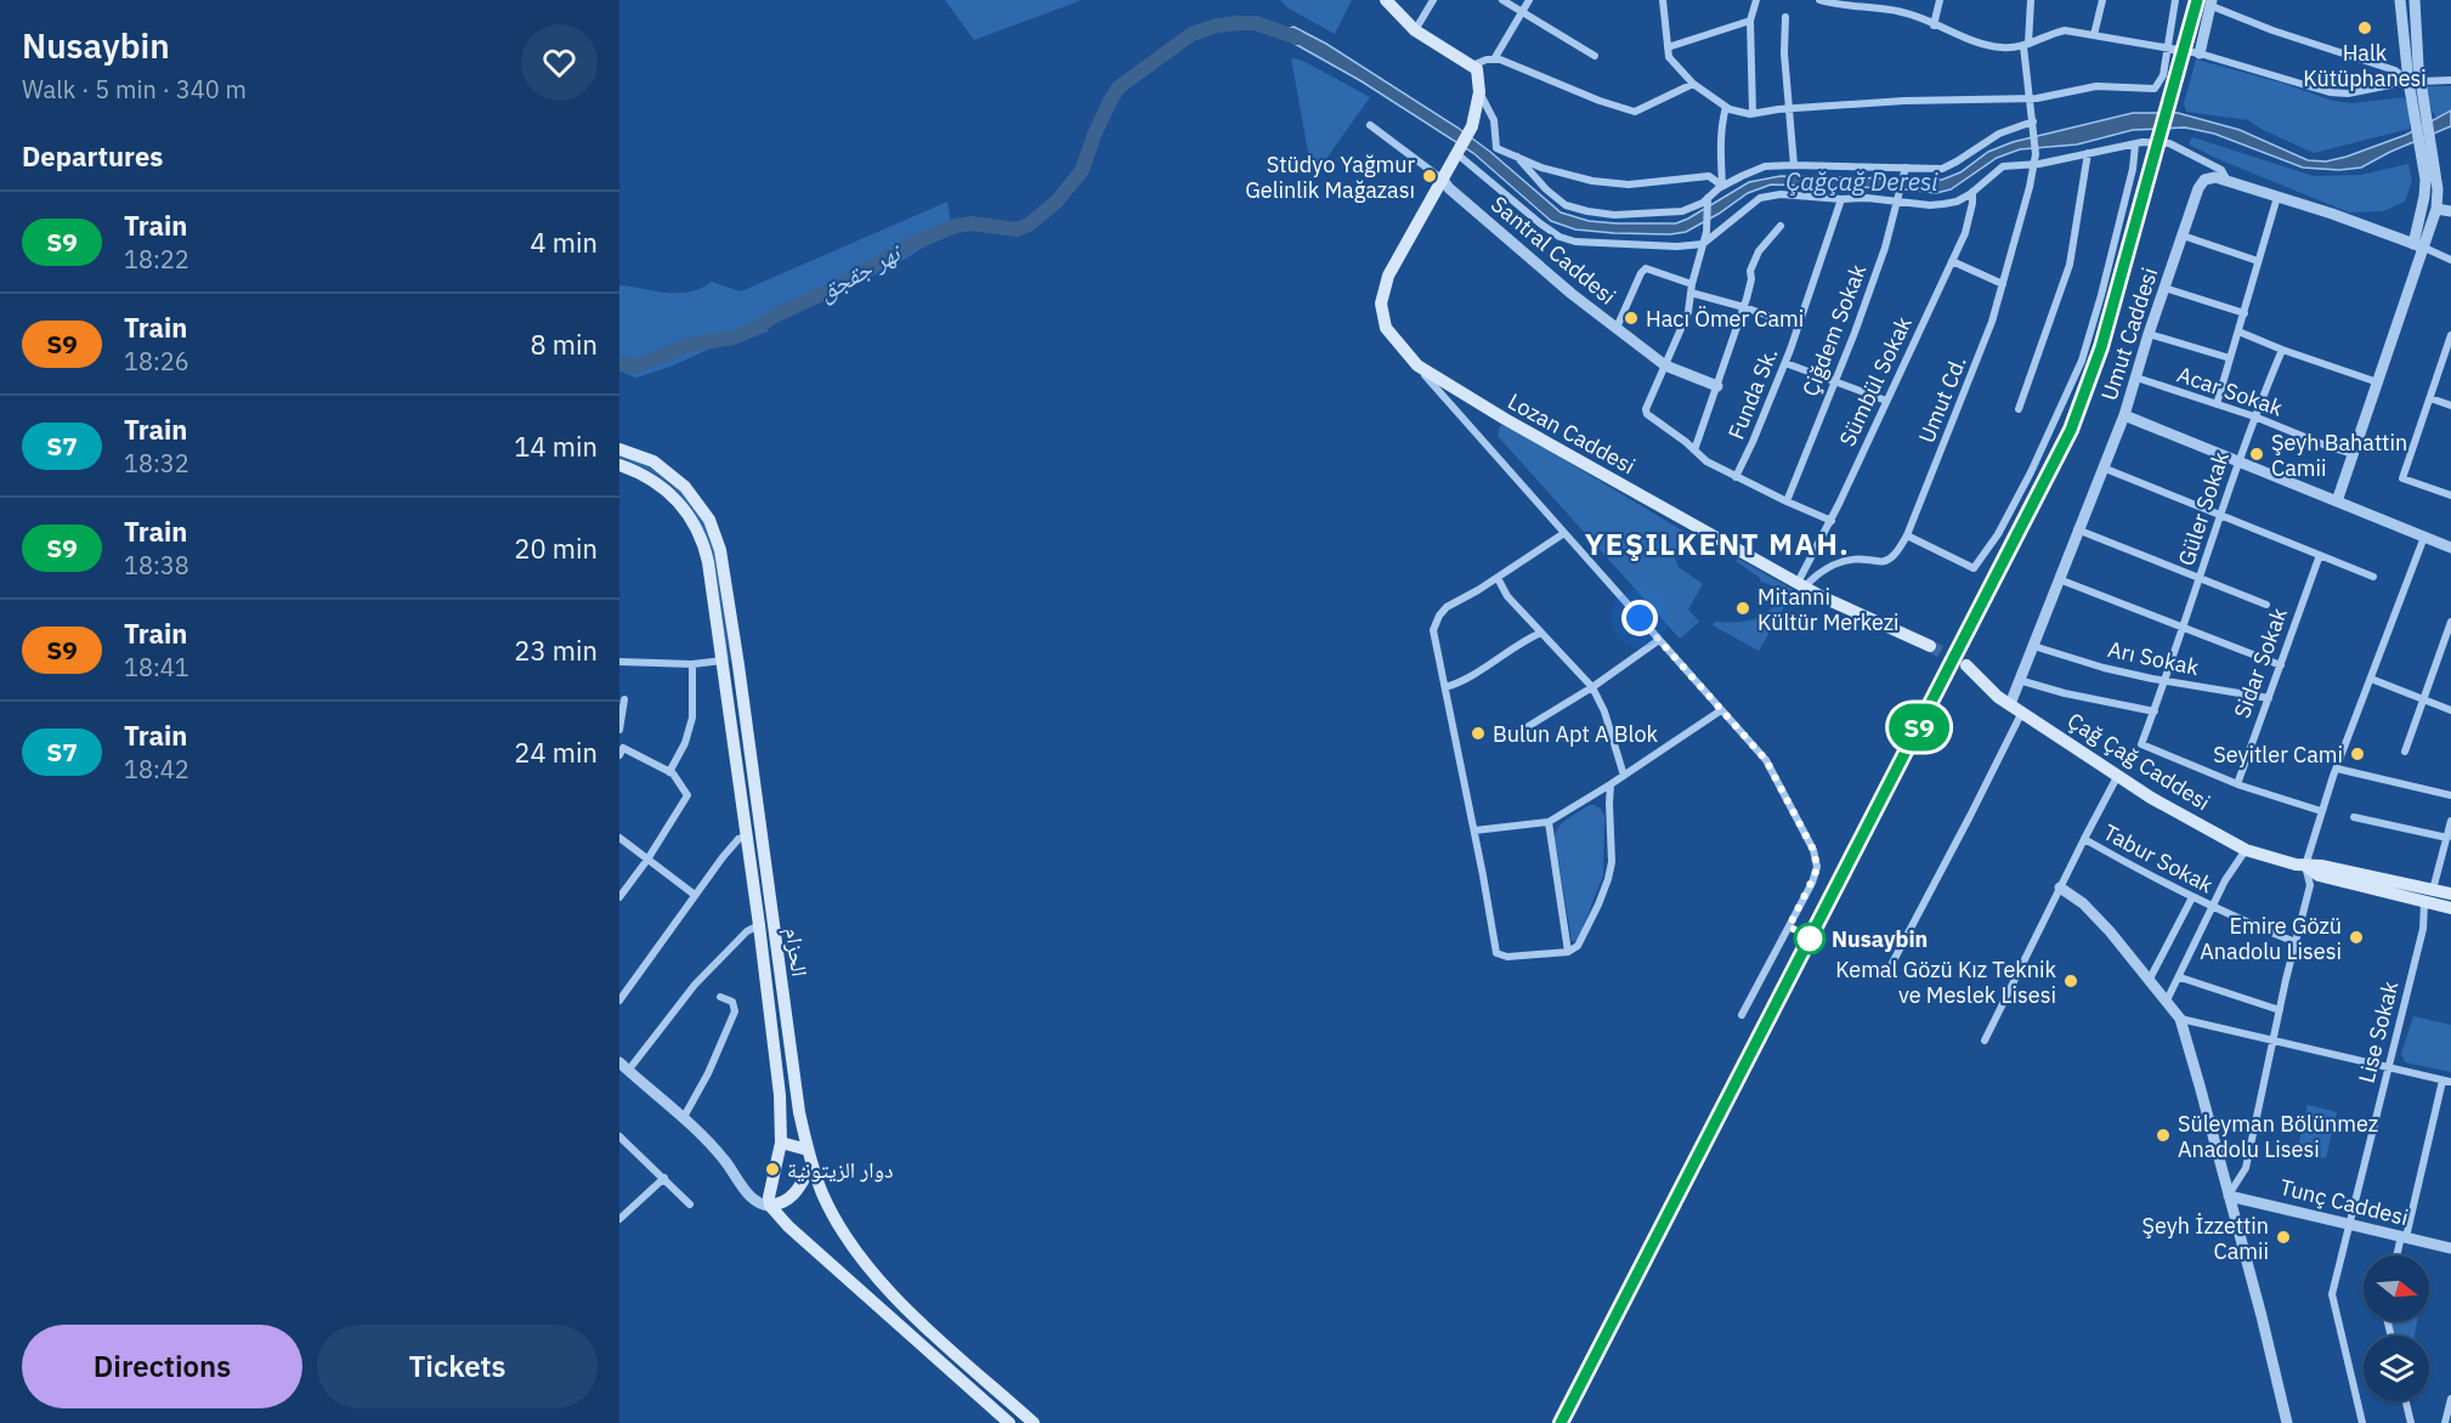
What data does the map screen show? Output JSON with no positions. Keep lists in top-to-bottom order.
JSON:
{
  "streets": {
    "main road": ["Lozan Caddesi", "Çağ Çağ Caddesi", "الحزام"],
    "street": [
      "Santral Caddesi",
      "Çiğdem Sokak",
      "Umut Caddesi",
      "Sümbül Sokak",
      "Acar Sokak",
      "Funda Sk.",
      "Umut Cd.",
      "Güler Sokak",
      "Arı Sokak",
      "Sidar Sokak",
      "Tabur Sokak",
      "Lise Sokak",
      "Tunç Caddesi"
    ]
  },
  "crossings": [
    ["Santral Caddesi", "Lozan Caddesi"],
    ["Umut Caddesi", "Acar Sokak"],
    ["Umut Caddesi", "Arı Sokak"],
    ["Umut Caddesi", "Çağ Çağ Caddesi"],
    ["Sümbül Sokak", "Umut Cd."],
    ["Sümbül Sokak", "Lozan Caddesi"],
    ["Acar Sokak", "Güler Sokak"],
    ["Umut Cd.", "Lozan Caddesi"],
    ["Güler Sokak", "Arı Sokak"],
    ["Güler Sokak", "Sidar Sokak"],
    ["Arı Sokak", "Sidar Sokak"],
    ["Lise Sokak", "Tunç Caddesi"]
  ],
  "districts": ["YEŞILKENT MAH."],
  "water": ["Çağçağ Deresi", "نهر جقجق"],
  "places": [
    "Halk Kütüphanesi",
    "Stüdyo Yağmur Gelinlik Mağazası",
    "Hacı Ömer Cami",
    "Şeyh Bahattin Camii",
    "Mitanni Kültür Merkezi",
    "Bulun Apt A Blok",
    "Seyitler Cami",
    "Emire Gözü Anadolu Lisesi",
    "Nusaybin",
    "Kemal Gözü Kız Teknik ve Meslek Lisesi",
    "Süleyman Bölünmez Anadolu Lisesi",
    "دوار الزيتونية",
    "Şeyh İzzettin Camii"
  ],
  "north": "right",
  "page": {
    "heading": [
      ["Nusaybin", "Walk · 5 min · 340 m"],
      "Departures"
    ],
    "on_map": "S9",
    "list": [
      {
        "mark": "S9",
        "name": "Train",
        "note": "18:22",
        "value": "4 min"
      },
      {
        "mark": "S9",
        "name": "Train",
        "note": "18:26",
        "value": "8 min"
      },
      {
        "mark": "S7",
        "name": "Train",
        "note": "18:32",
        "value": "14 min"
      },
      {
        "mark": "S9",
        "name": "Train",
        "note": "18:38",
        "value": "20 min"
      },
      {
        "mark": "S9",
        "name": "Train",
        "note": "18:41",
        "value": "23 min"
      },
      {
        "mark": "S7",
        "name": "Train",
        "note": "18:42",
        "value": "24 min"
      }
    ],
    "buttons": ["Directions", "Tickets"]
  }
}
